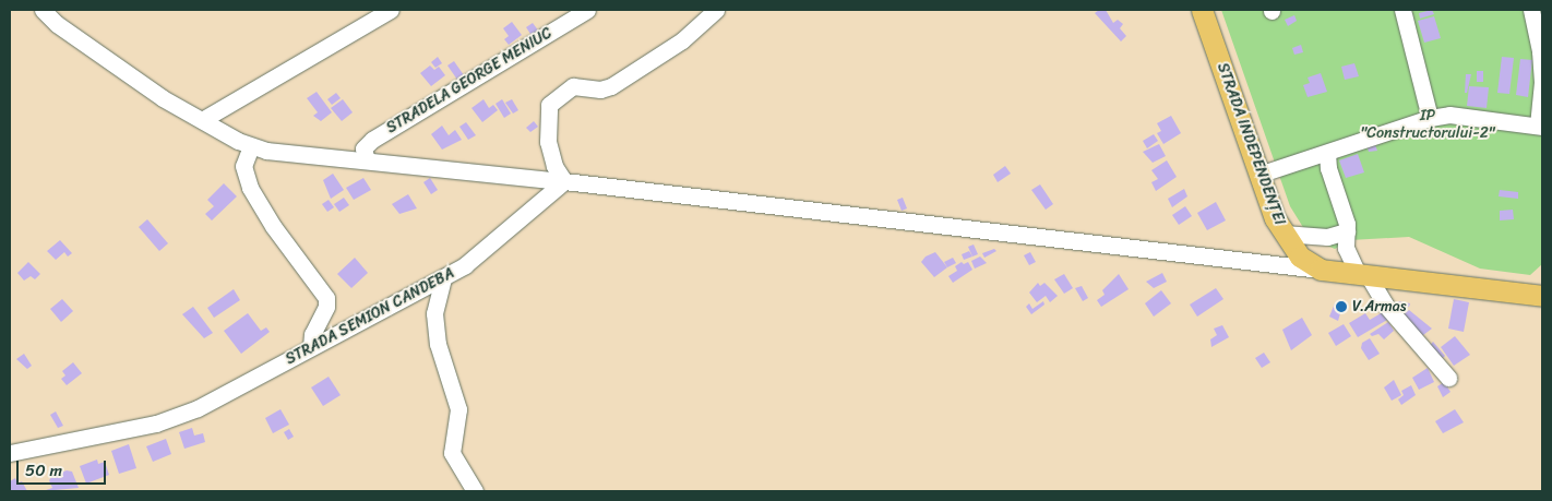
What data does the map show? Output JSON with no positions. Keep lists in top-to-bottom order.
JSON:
{
  "streets": {
    "main road": ["STRADA INDEPENDENȚEI"],
    "street": ["STRADELA GEORGE MENIUC", "STRADA SEMION CANDEBA"]
  },
  "parks": ["IP \"Constructorului-2\""],
  "places": ["V.Armas"],
  "scale_bar": "50 m"
}
